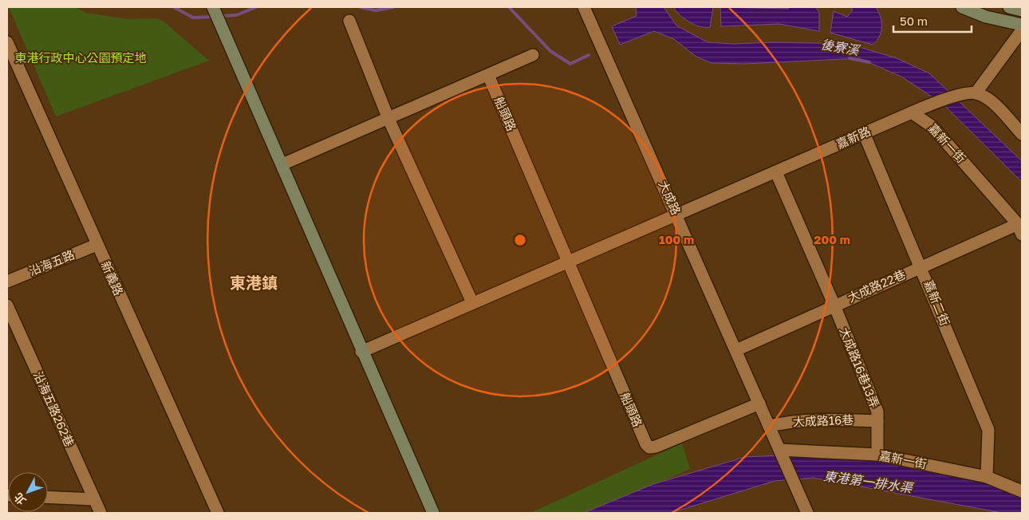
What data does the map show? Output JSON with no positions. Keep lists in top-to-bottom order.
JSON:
{
  "streets": {
    "street": [
      "船頭路",
      "嘉新路",
      "嘉新一街",
      "大成路",
      "沿海五路",
      "新義路",
      "大成路22巷",
      "嘉新二街",
      "大成路16巷13弄",
      "沿海五路262巷",
      "大成路16巷"
    ]
  },
  "crossings": [
    ["船頭路", "大成路"],
    ["嘉新路", "嘉新一街"],
    ["嘉新路", "大成路"],
    ["嘉新路", "嘉新二街"],
    ["嘉新路", "大成路16巷13弄"],
    ["嘉新一街", "大成路"],
    ["嘉新一街", "大成路22巷"],
    ["嘉新一街", "嘉新二街"],
    ["嘉新一街", "大成路16巷13弄"],
    ["大成路", "大成路22巷"],
    ["大成路", "大成路16巷"],
    ["沿海五路", "新義路"],
    ["大成路22巷", "嘉新二街"],
    ["大成路22巷", "大成路16巷13弄"],
    ["大成路16巷13弄", "大成路16巷"]
  ],
  "districts": ["東港鎮"],
  "water": ["後寮溪", "東港第一排水渠"],
  "parks": ["東港行政中心公園預定地"],
  "scale_bar": "50 m",
  "north": "bottom left",
  "rings": ["100 m", "200 m"]
}
